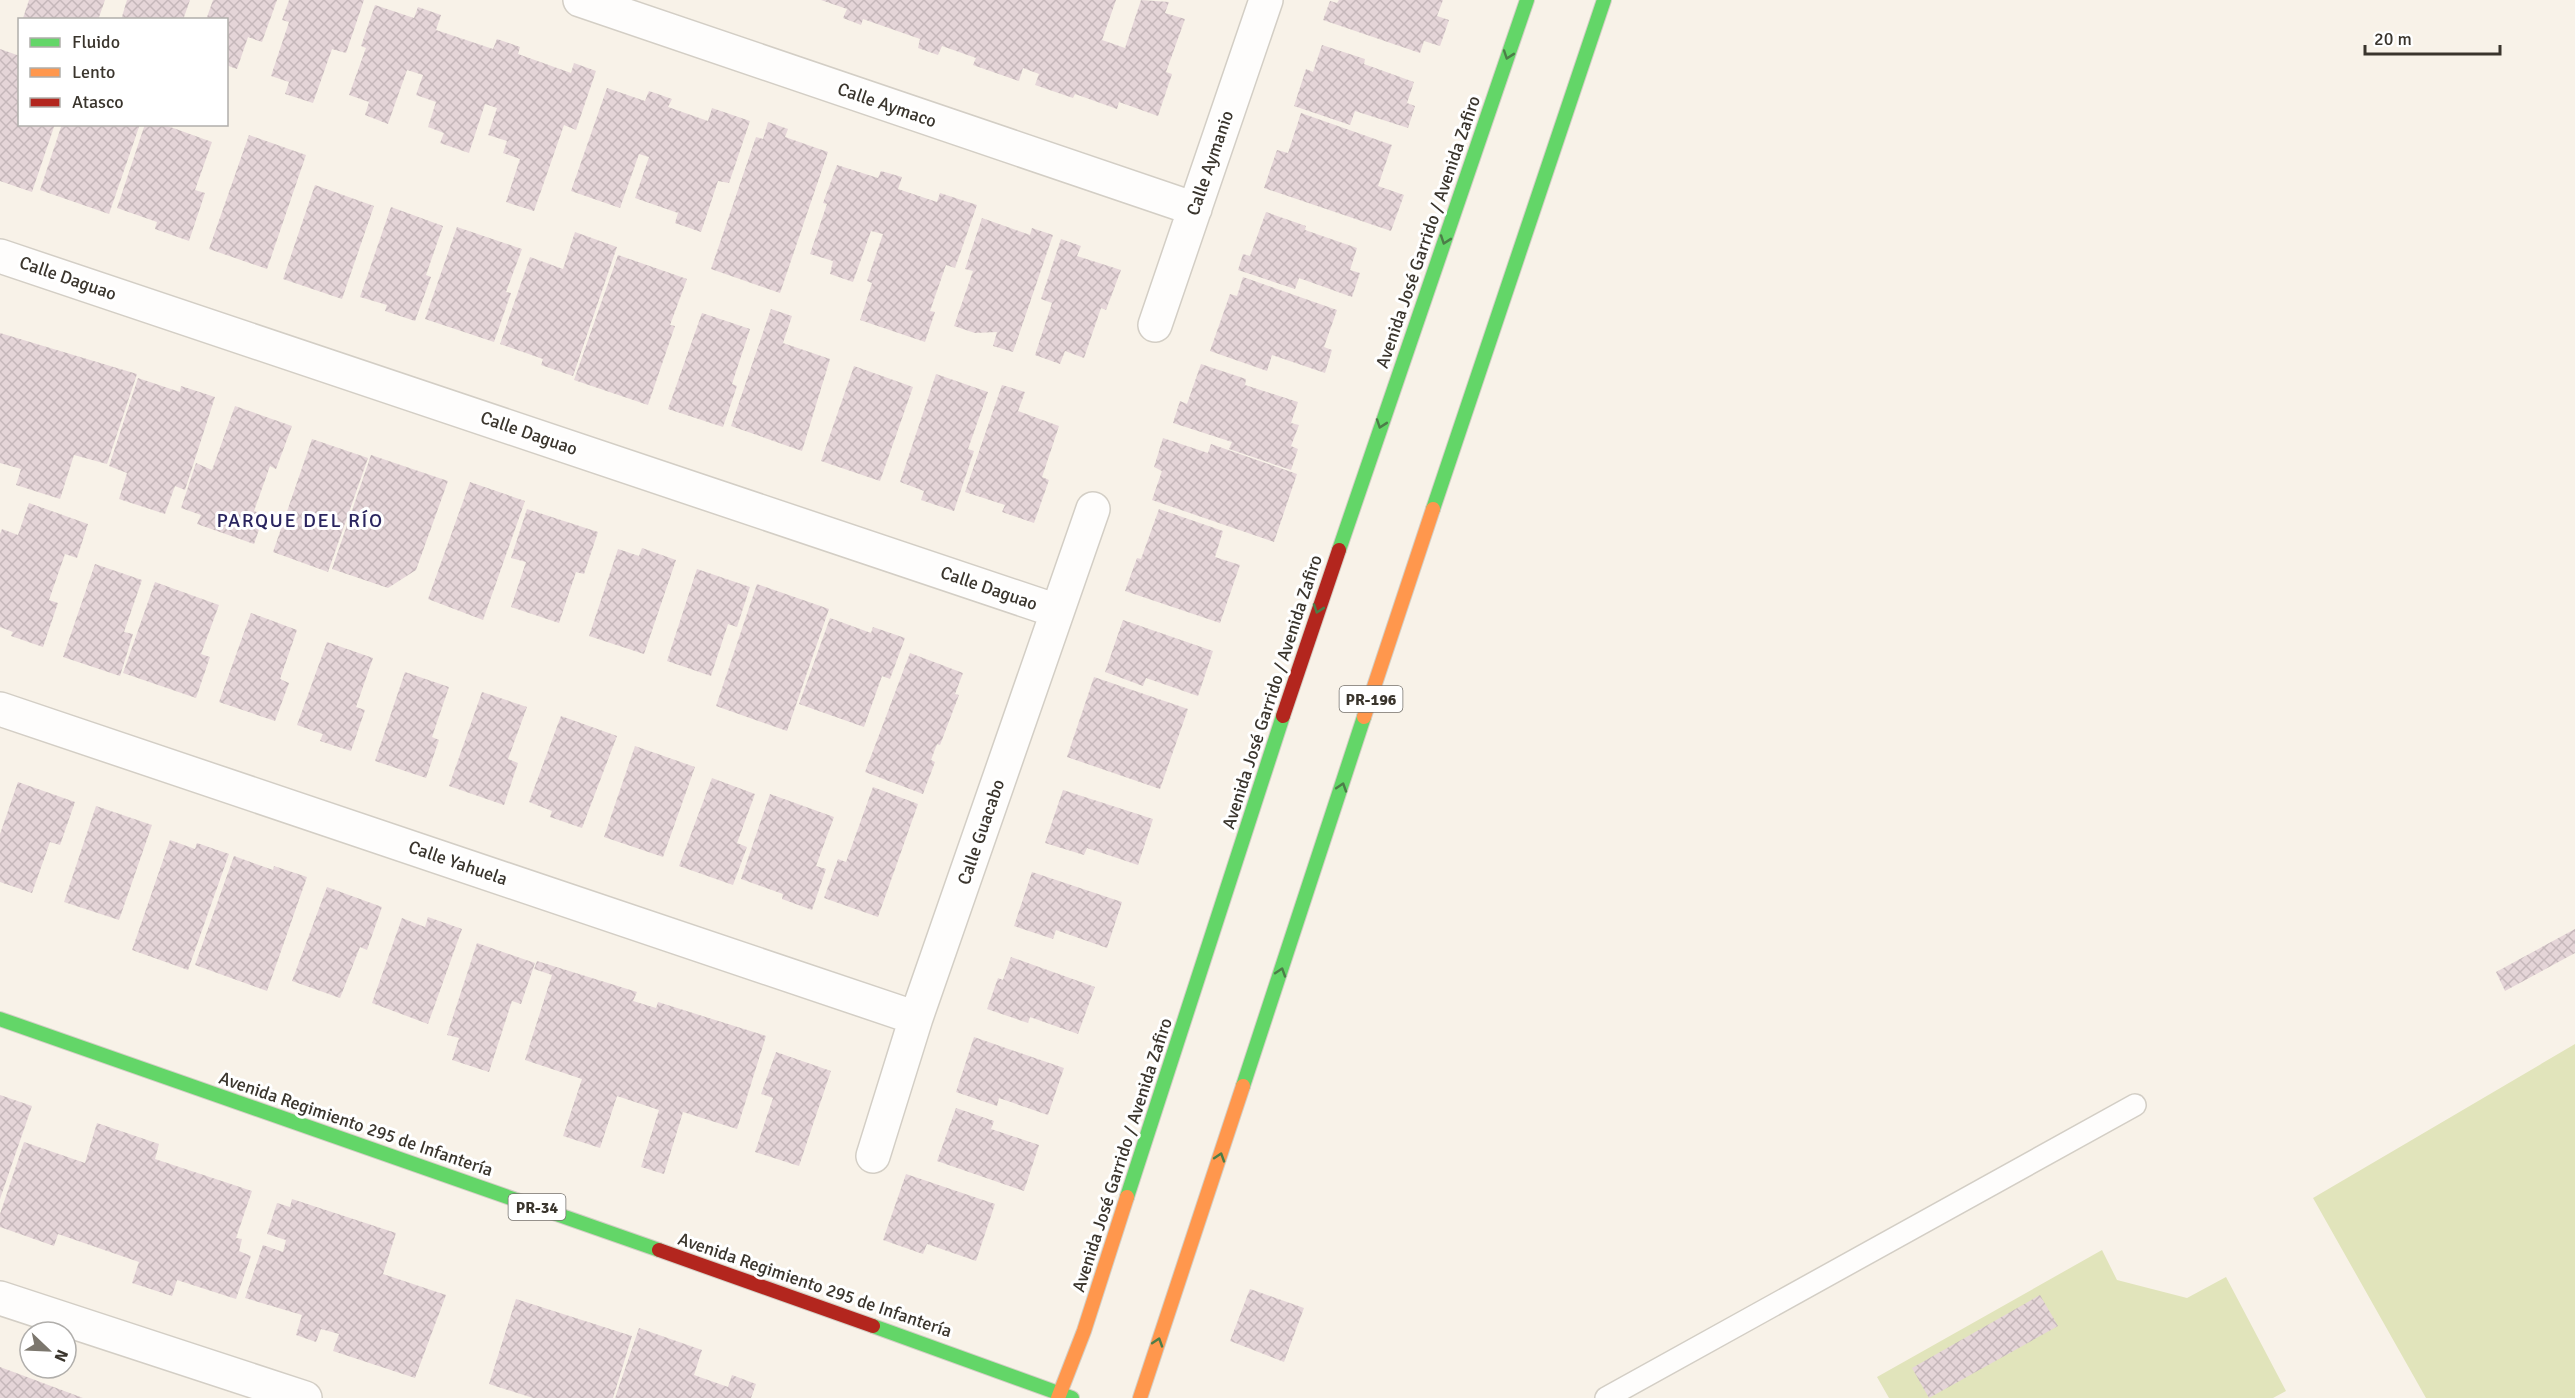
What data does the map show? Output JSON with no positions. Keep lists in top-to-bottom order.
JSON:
{
  "streets": {
    "main road": [
      "Avenida José Garrido / Avenida Zafiro",
      "PR-196",
      "Avenida Regimiento 295 de Infantería",
      "PR-34"
    ],
    "street": [
      "Calle Aymaco",
      "Calle Aymanio",
      "Calle Daguao",
      "Calle Guacabo",
      "Calle Yahuela"
    ]
  },
  "crossings": [
    ["Calle Aymaco", "Calle Aymanio"],
    ["Avenida José Garrido / Avenida Zafiro", "Avenida Regimiento 295 de Infantería"],
    ["Calle Daguao", "Calle Guacabo"],
    ["Calle Guacabo", "Calle Yahuela"]
  ],
  "districts": ["PARQUE DEL RÍO"],
  "legend": ["Fluido", "Lento", "Atasco"],
  "scale_bar": "20 m",
  "north": "bottom right"
}
